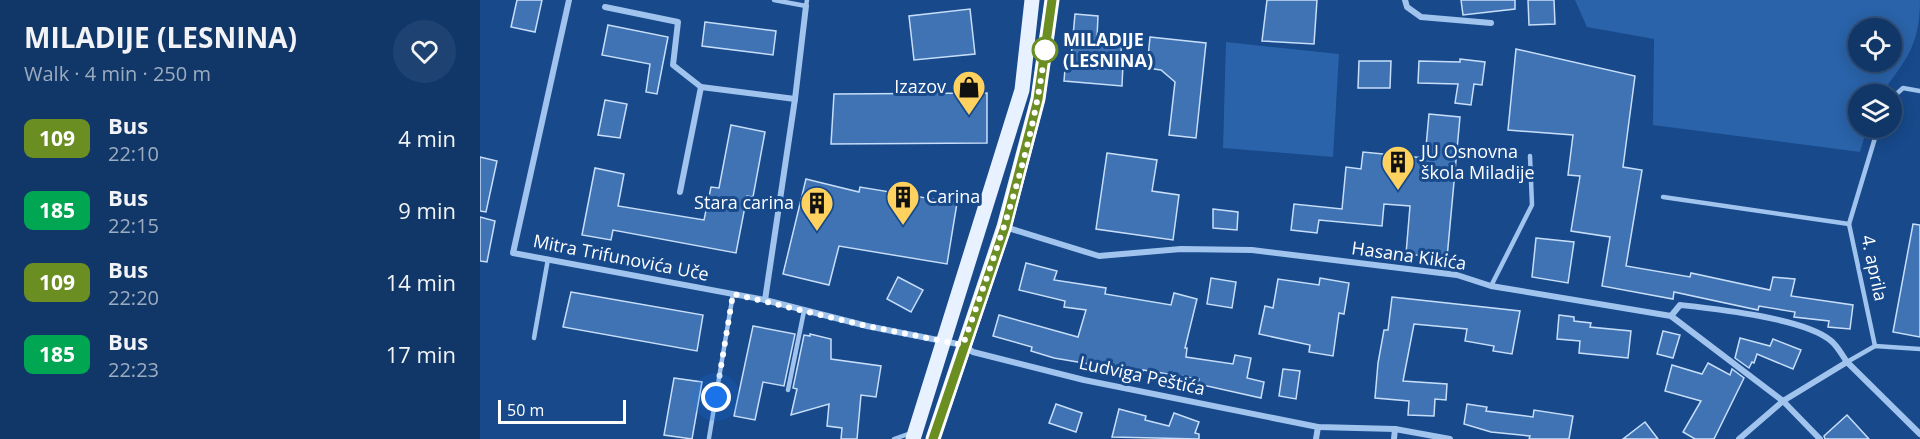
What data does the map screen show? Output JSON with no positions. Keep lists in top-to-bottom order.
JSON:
{
  "streets": {
    "street": ["Hasana Kikića", "Mitra Trifunovića Uče", "Ludviga Peštića"],
    "lane": ["4. aprila"]
  },
  "crossings": [
    ["Mitra Trifunovića Uče", "Ludviga Peštića"]
  ],
  "places": {
    "other": ["MILADIJE (LESNINA)"],
    "shop": ["Izazov"],
    "building": ["JU Osnovna škola Miladije", "Carina", "Stara carina"]
  },
  "lines": ["bus line 109"],
  "scale_bar": "50 m",
  "page": {
    "heading": ["MILADIJE (LESNINA)", "Walk · 4 min · 250 m"],
    "list": [
      {
        "mark": "109",
        "name": "Bus",
        "note": "22:10",
        "value": "4 min"
      },
      {
        "mark": "185",
        "name": "Bus",
        "note": "22:15",
        "value": "9 min"
      },
      {
        "mark": "109",
        "name": "Bus",
        "note": "22:20",
        "value": "14 min"
      },
      {
        "mark": "185",
        "name": "Bus",
        "note": "22:23",
        "value": "17 min"
      }
    ],
    "scale": "50 m"
  }
}
